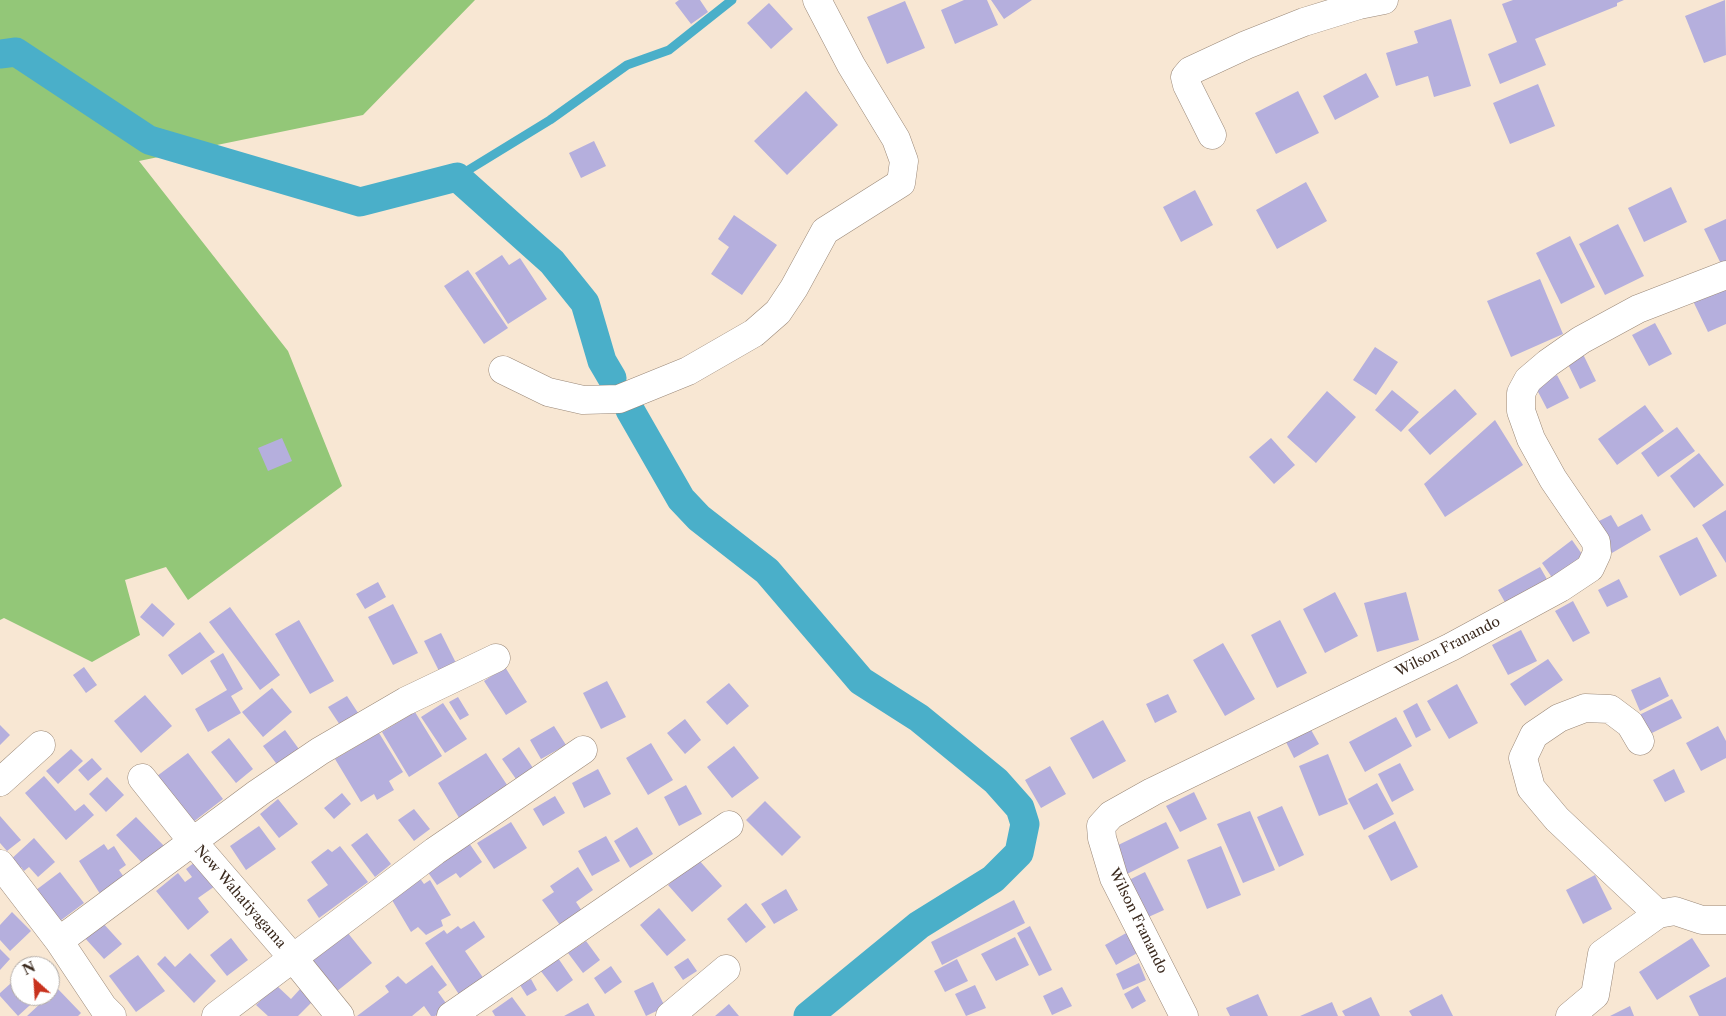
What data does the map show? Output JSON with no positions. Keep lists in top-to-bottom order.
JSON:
{
  "streets": {
    "street": ["Wilson Franando", "New Wahatiyagama"]
  },
  "north": "top left"
}
